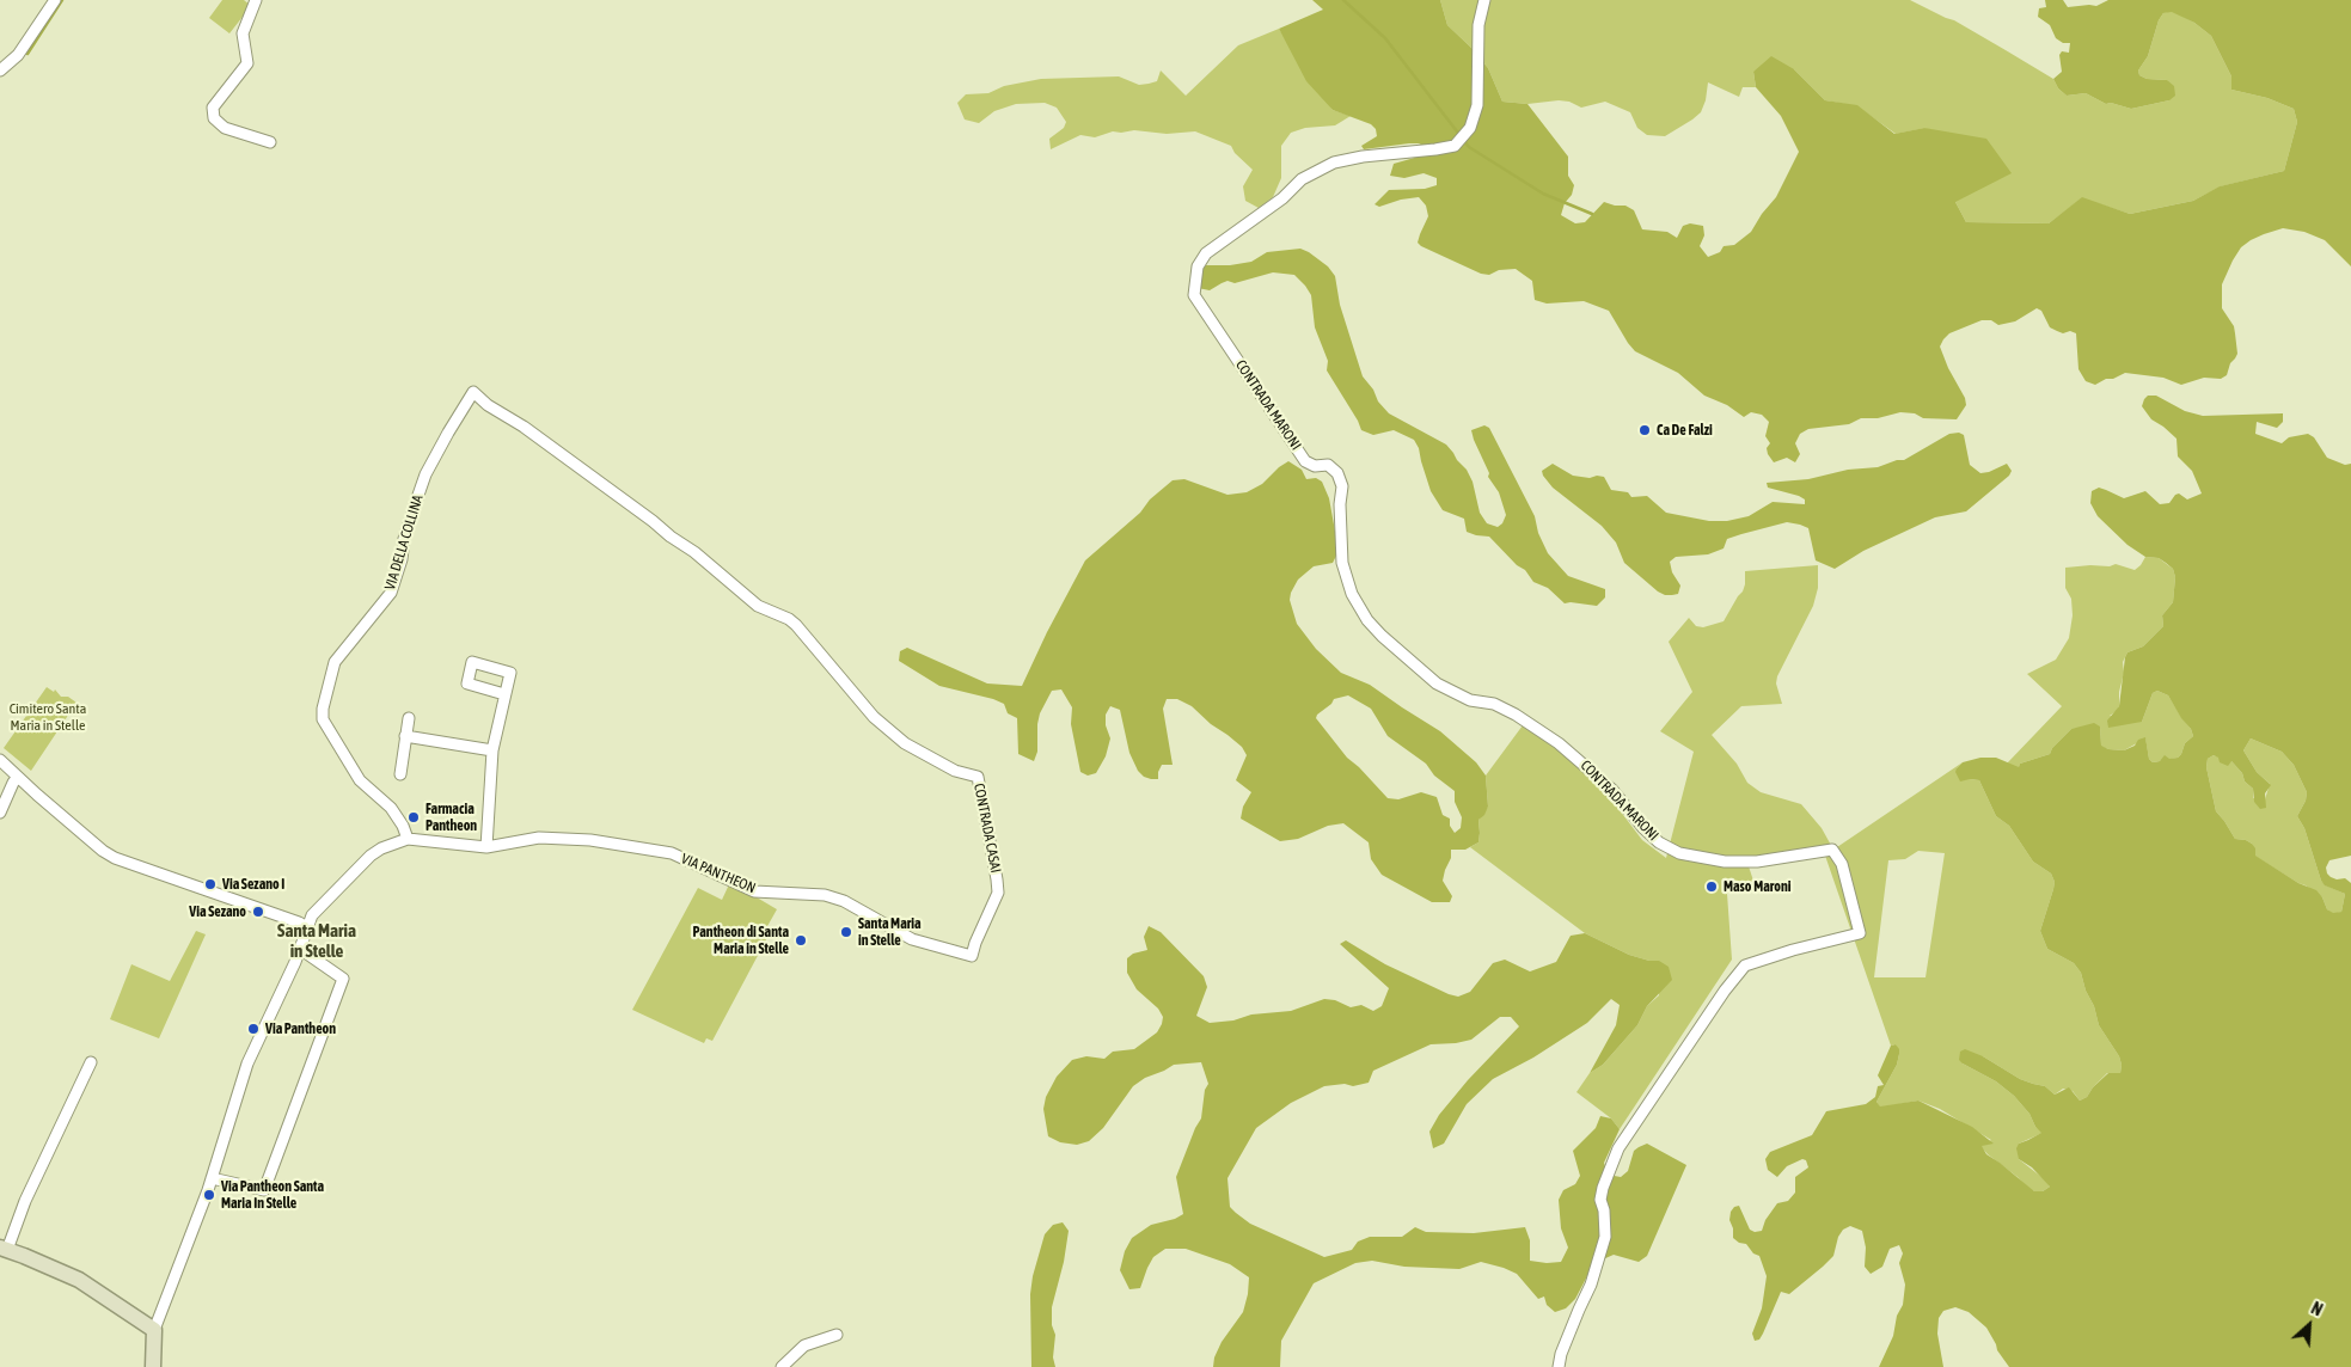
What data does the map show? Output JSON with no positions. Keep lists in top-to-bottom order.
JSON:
{
  "streets": {
    "street": [
      "CONTRADA MARONI",
      "VIA DELLA COLLINA",
      "CONTRADA CASAI",
      "VIA PANTHEON"
    ]
  },
  "crossings": [
    ["VIA DELLA COLLINA", "CONTRADA CASAI"],
    ["VIA DELLA COLLINA", "VIA PANTHEON"],
    ["CONTRADA CASAI", "VIA PANTHEON"]
  ],
  "districts": ["Santa Maria in Stelle"],
  "parks": ["Cimitero Santa Maria in Stelle"],
  "places": [
    "Ca De Falzi",
    "Farmacia Pantheon",
    "Via Sezano I",
    "Maso Maroni",
    "Via Sezano",
    "Santa Maria in Stelle",
    "Pantheon di Santa Maria in Stelle",
    "Via Pantheon",
    "Via Pantheon Santa Maria In Stelle"
  ],
  "north": "top right"
}
